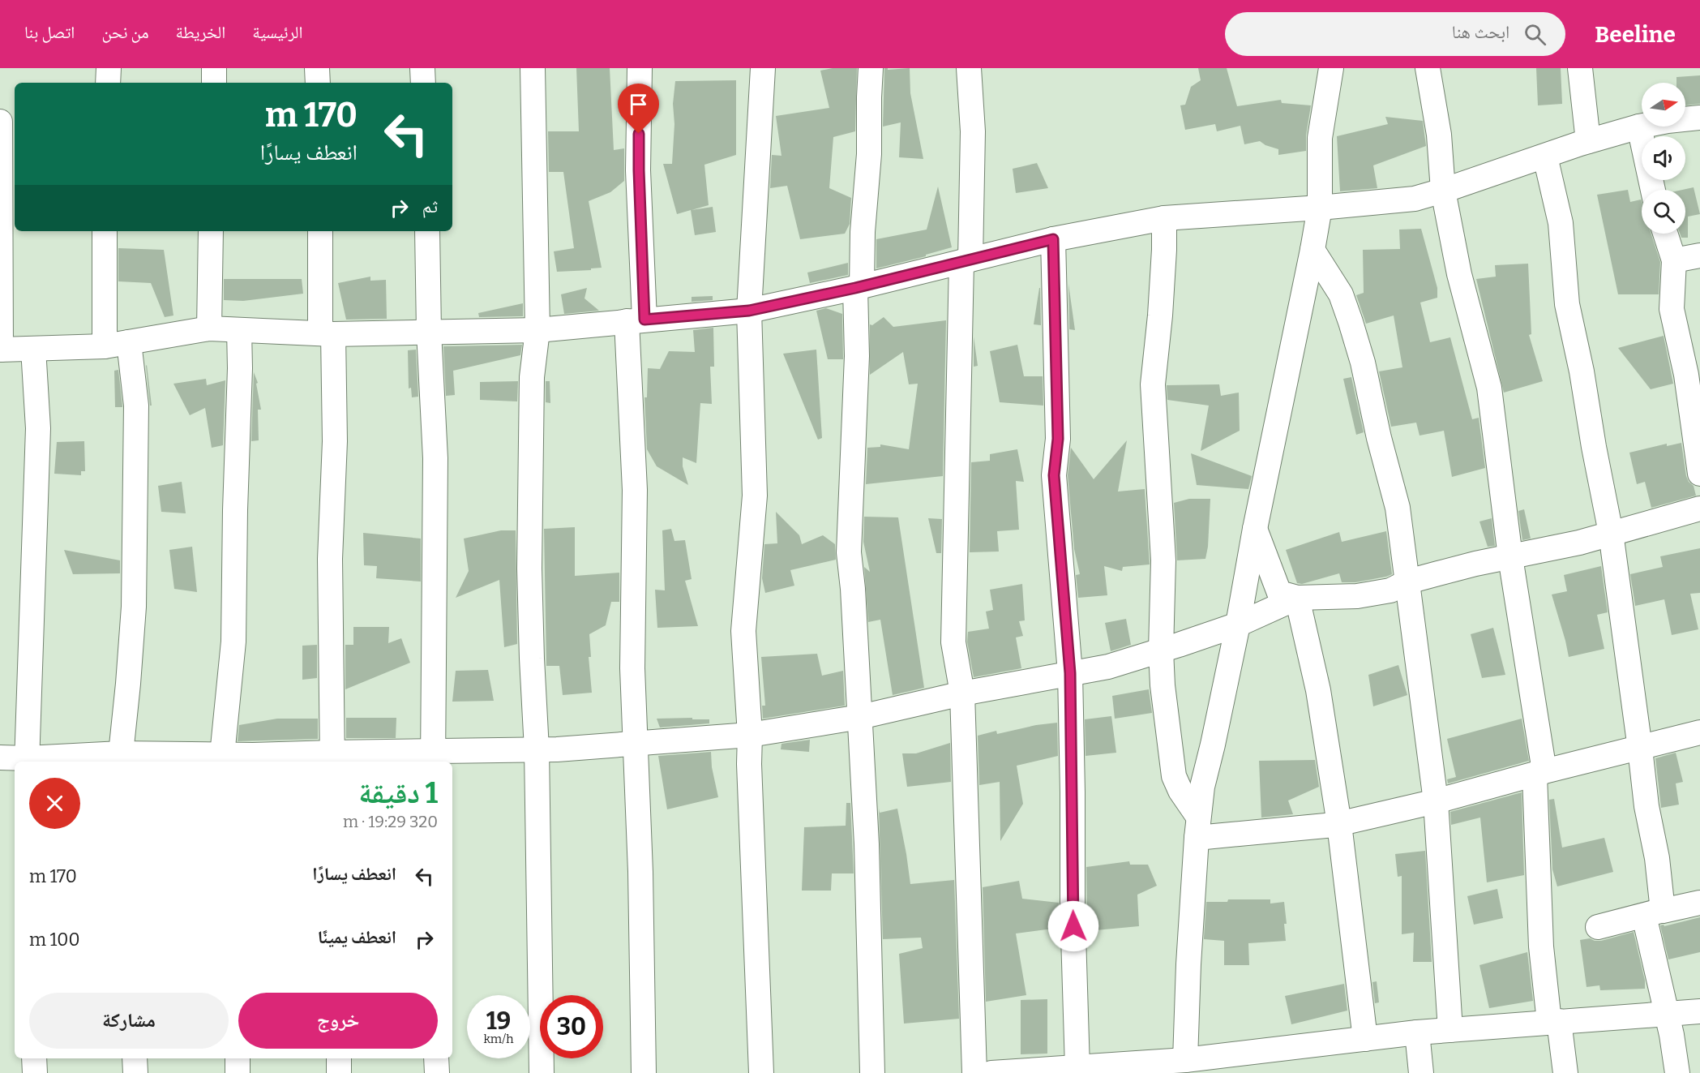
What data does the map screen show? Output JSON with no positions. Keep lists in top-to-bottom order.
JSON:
{
  "north": "right",
  "page": {
    "header": "Beeline",
    "search": "ابحث هنا",
    "nav": [
      "الرئيسية",
      "الخريطة",
      "من نحن",
      "اتصل بنا"
    ],
    "turn": ["170 m", "انعطف يسارًا"],
    "then": "ثم",
    "heading": ["1 دقيقة", "320 m · 19:29"],
    "list": [
      {
        "name": "انعطف يسارًا",
        "value": "170 m"
      },
      {
        "name": "انعطف يمينًا",
        "value": "100 m"
      }
    ],
    "buttons": ["خروج", "مشاركة"],
    "speed": "19 km/h",
    "limit": "30"
  }
}
